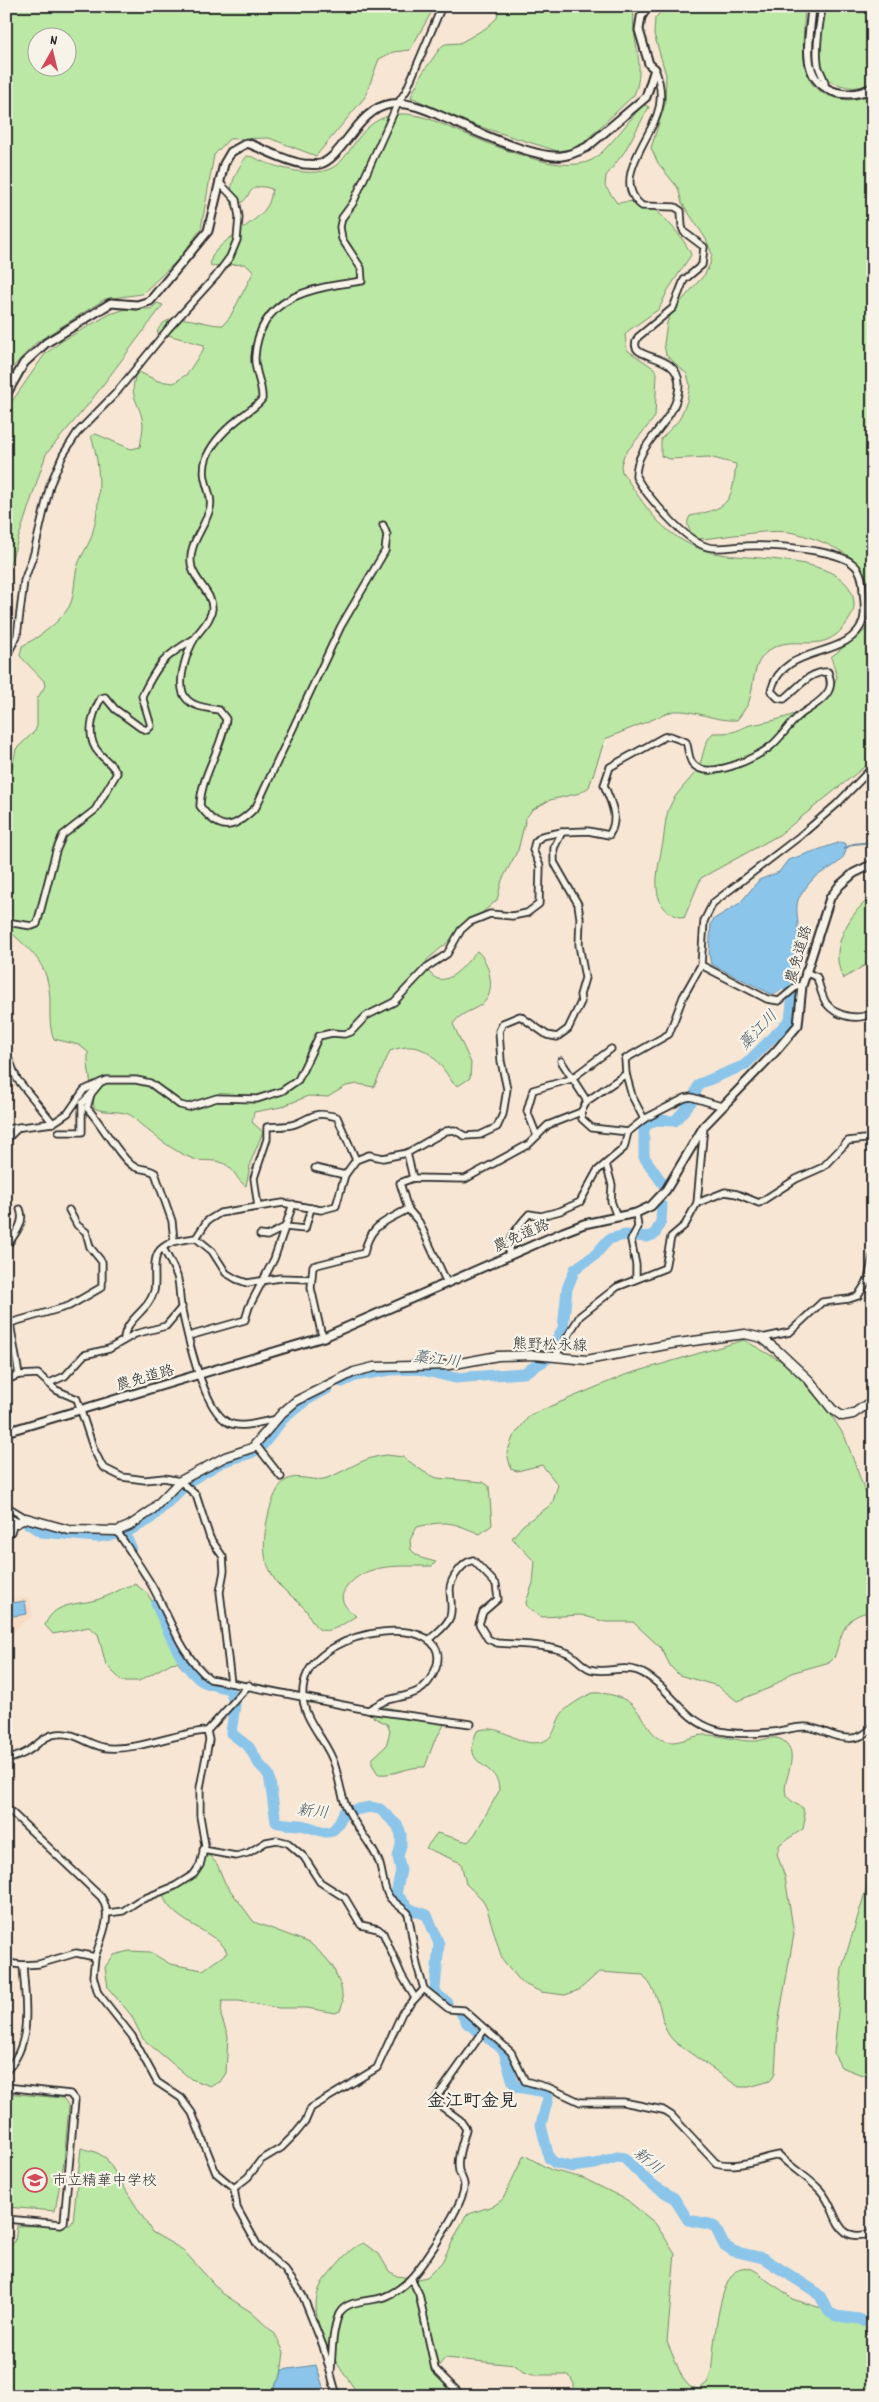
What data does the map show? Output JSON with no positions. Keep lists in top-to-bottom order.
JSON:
{
  "streets": {
    "main road": ["熊野松永線"],
    "street": ["農免道路"]
  },
  "districts": ["金江町金見"],
  "water": ["藁江川", "新川"],
  "places": {
    "school or university": ["市立精華中学校"]
  },
  "north": "top"
}
